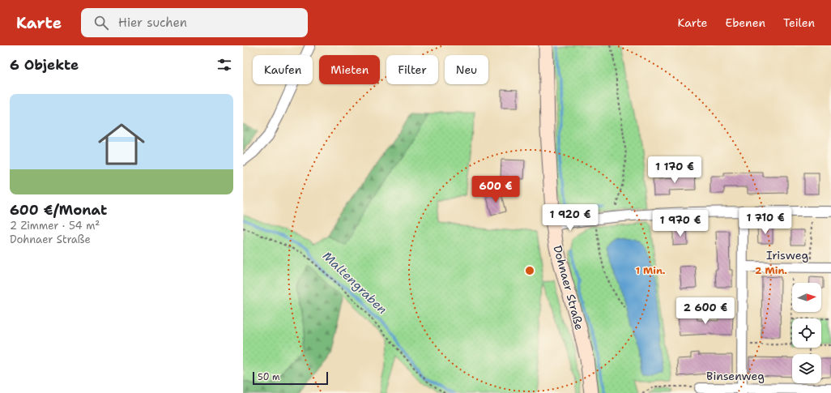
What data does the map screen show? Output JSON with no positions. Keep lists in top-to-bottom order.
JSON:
{
  "streets": {
    "main road": ["Dohnaer Straße"],
    "street": ["Irisweg", "Binsenweg"]
  },
  "water": ["Maltengraben"],
  "scale_bar": "50 m",
  "north": "right",
  "page": {
    "header": "Karte",
    "search": "Hier suchen",
    "nav": ["Karte", "Ebenen", "Teilen"],
    "heading": "6 Objekte",
    "chip": [
      "Kaufen",
      "Mieten",
      "Filter",
      "Neu"
    ],
    "list": [
      {
        "name": "600 €/Monat",
        "note": "2 Zimmer · 54 m² · Dohnaer Straße"
      }
    ],
    "price": [
      "1 170 €",
      "600 €",
      "1 920 €",
      "1 710 €",
      "1 970 €",
      "2 600 €"
    ],
    "scale": "50 m"
  },
  "rings": ["1 Min.", "2 Min."]
}
